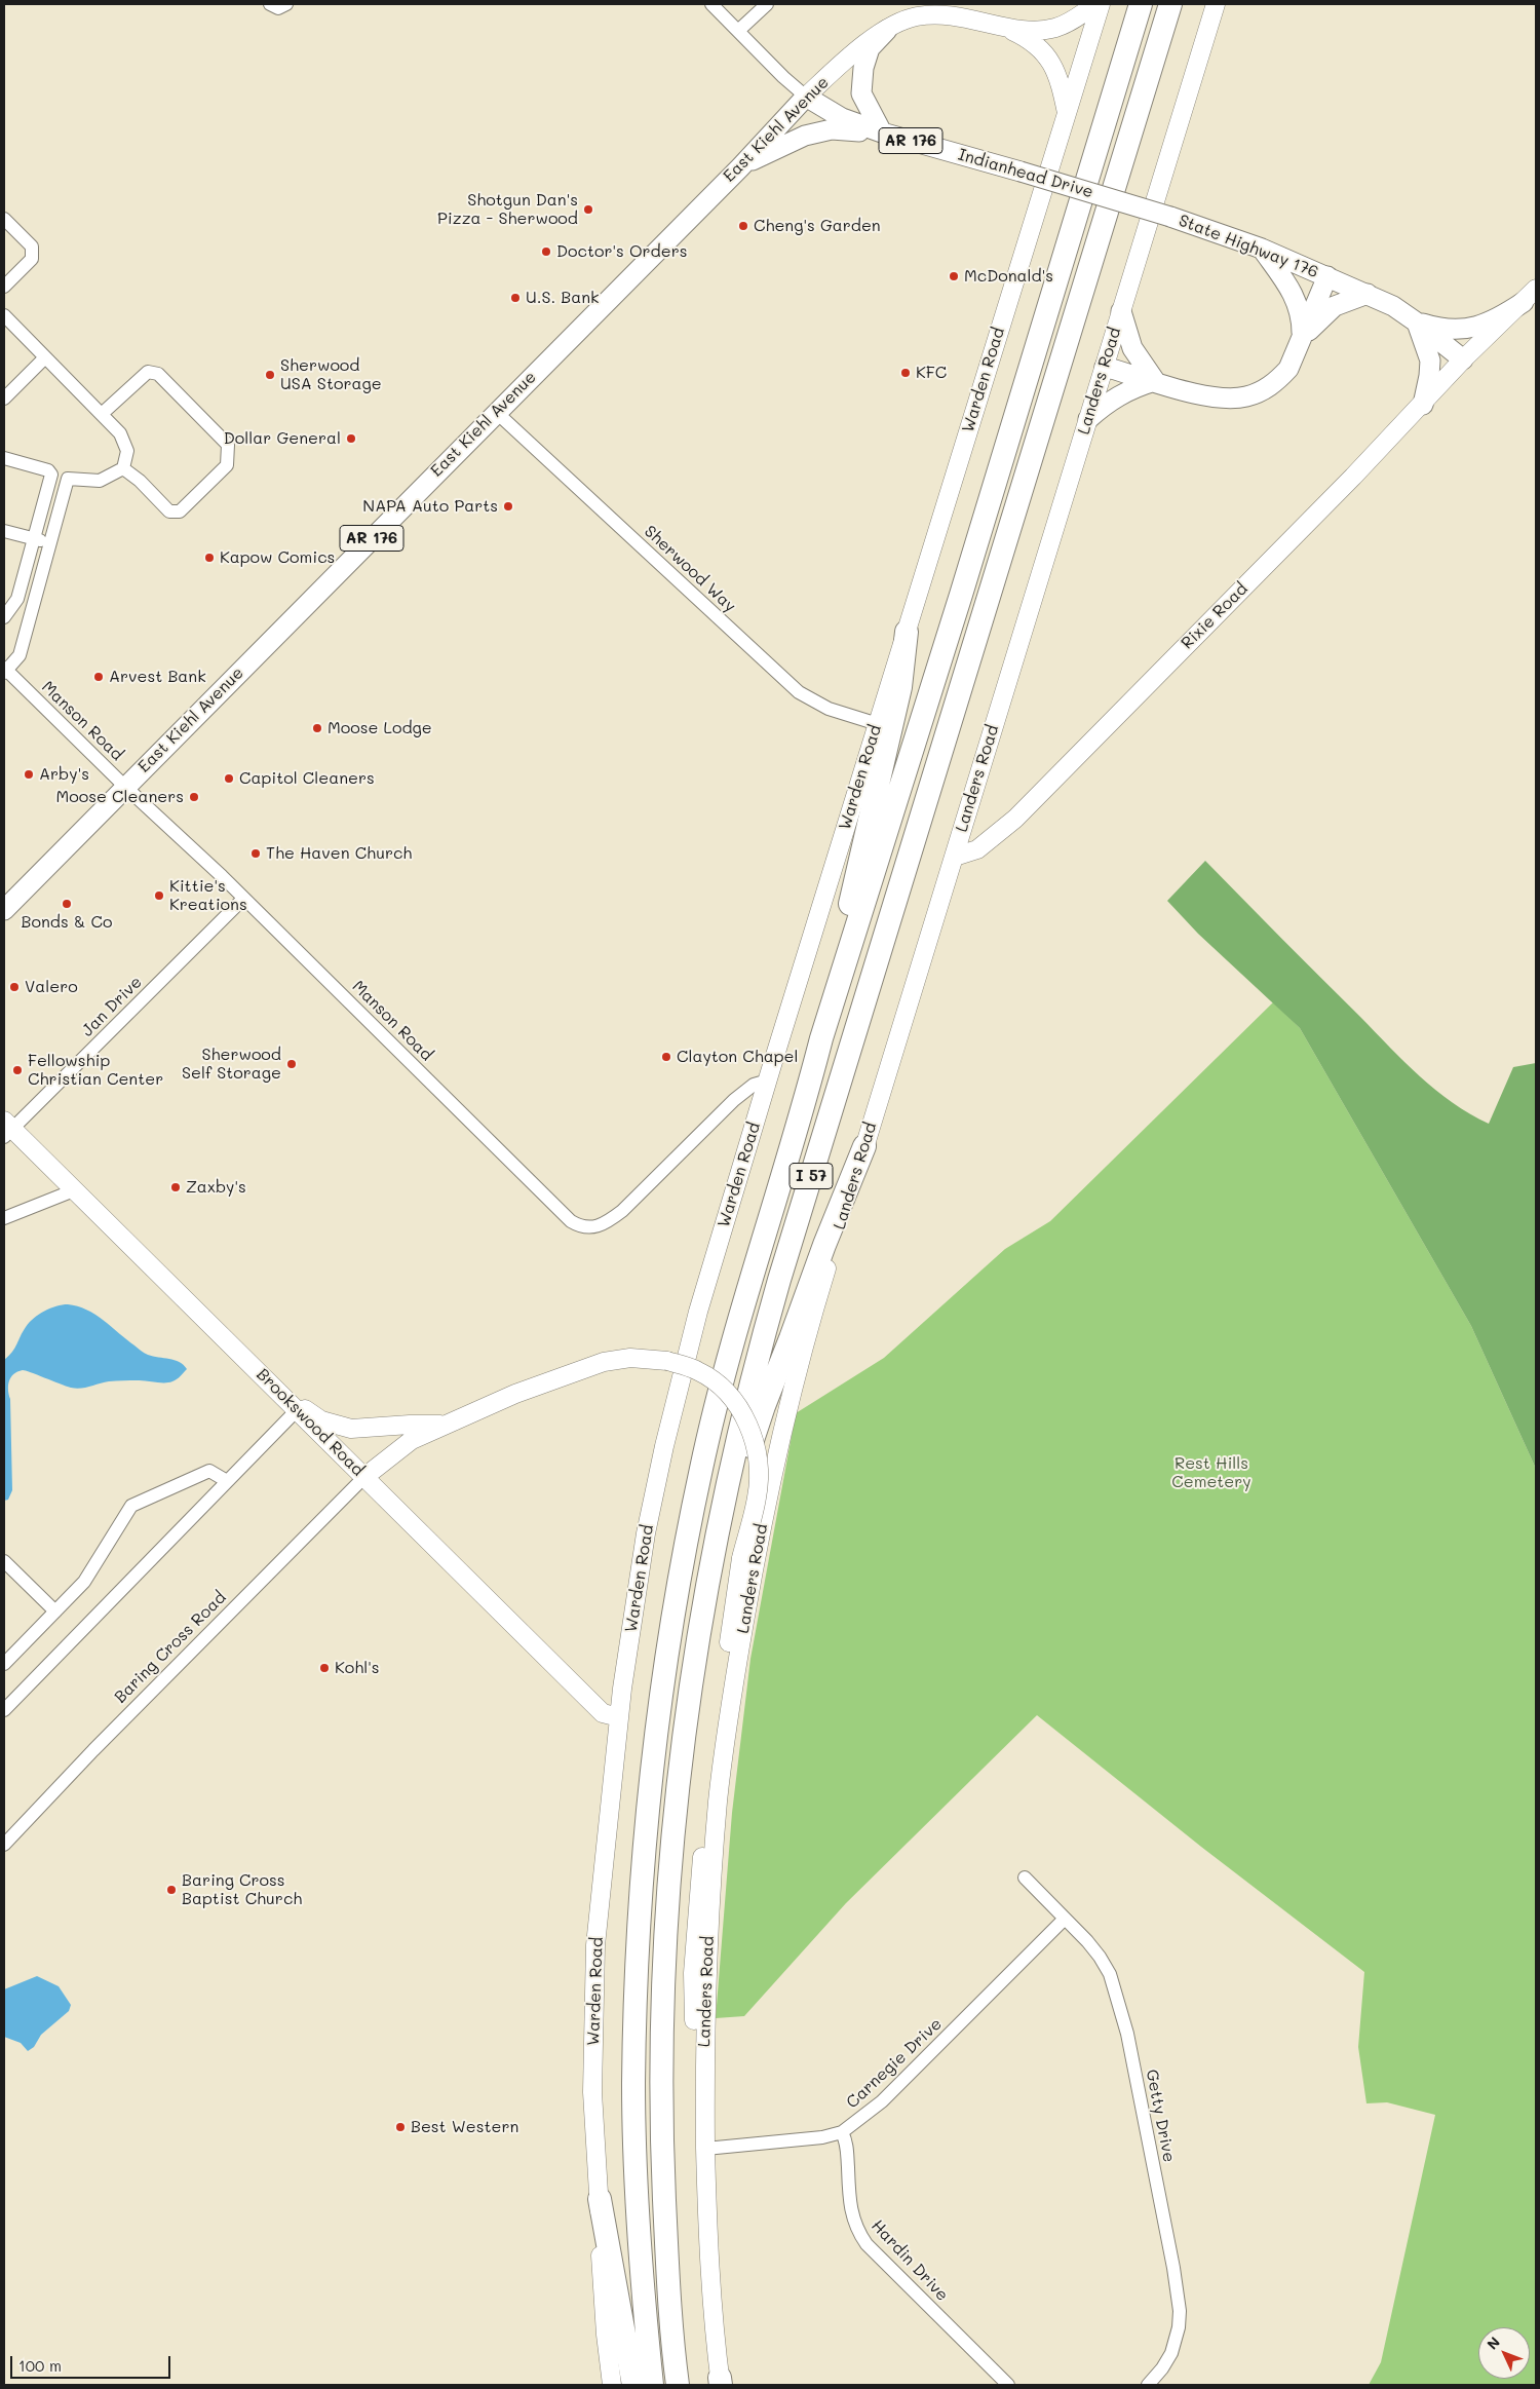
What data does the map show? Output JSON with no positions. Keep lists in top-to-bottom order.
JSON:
{
  "streets": {
    "highway": ["I 57"],
    "main road": [
      "East Kiehl Avenue",
      "AR 176",
      "Indianhead Drive",
      "State Highway 176",
      "Warden Road",
      "Landers Road",
      "Rixie Road",
      "Brookswood Road"
    ],
    "street": [
      "Sherwood Way",
      "Manson Road",
      "Jan Drive",
      "Baring Cross Road",
      "Carnegie Drive",
      "Getty Drive",
      "Hardin Drive"
    ]
  },
  "crossings": [
    ["East Kiehl Avenue", "Indianhead Drive"],
    ["East Kiehl Avenue", "Warden Road"],
    ["East Kiehl Avenue", "Sherwood Way"],
    ["East Kiehl Avenue", "Manson Road"],
    ["Indianhead Drive", "State Highway 176"],
    ["State Highway 176", "Rixie Road"],
    ["Warden Road", "Sherwood Way"],
    ["Warden Road", "Manson Road"],
    ["Warden Road", "Brookswood Road"],
    ["Landers Road", "Rixie Road"],
    ["Landers Road", "Carnegie Drive"],
    ["Manson Road", "Jan Drive"],
    ["Jan Drive", "Brookswood Road"],
    ["Brookswood Road", "Baring Cross Road"],
    ["Carnegie Drive", "Getty Drive"],
    ["Carnegie Drive", "Hardin Drive"]
  ],
  "parks": ["Rest Hills Cemetery"],
  "places": [
    "Shotgun Dan's Pizza - Sherwood",
    "Cheng's Garden",
    "Doctor's Orders",
    "McDonald's",
    "U.S. Bank",
    "KFC",
    "Sherwood USA Storage",
    "Dollar General",
    "NAPA Auto Parts",
    "Kapow Comics",
    "Arvest Bank",
    "Moose Lodge",
    "Arby's",
    "Capitol Cleaners",
    "Moose Cleaners",
    "The Haven Church",
    "Kittie's Kreations",
    "Bonds & Co",
    "Valero",
    "Clayton Chapel",
    "Sherwood Self Storage",
    "Fellowship Christian Center",
    "Zaxby's",
    "Kohl's",
    "Baring Cross Baptist Church",
    "Best Western"
  ],
  "scale_bar": "100 m",
  "north": "top left"
}
